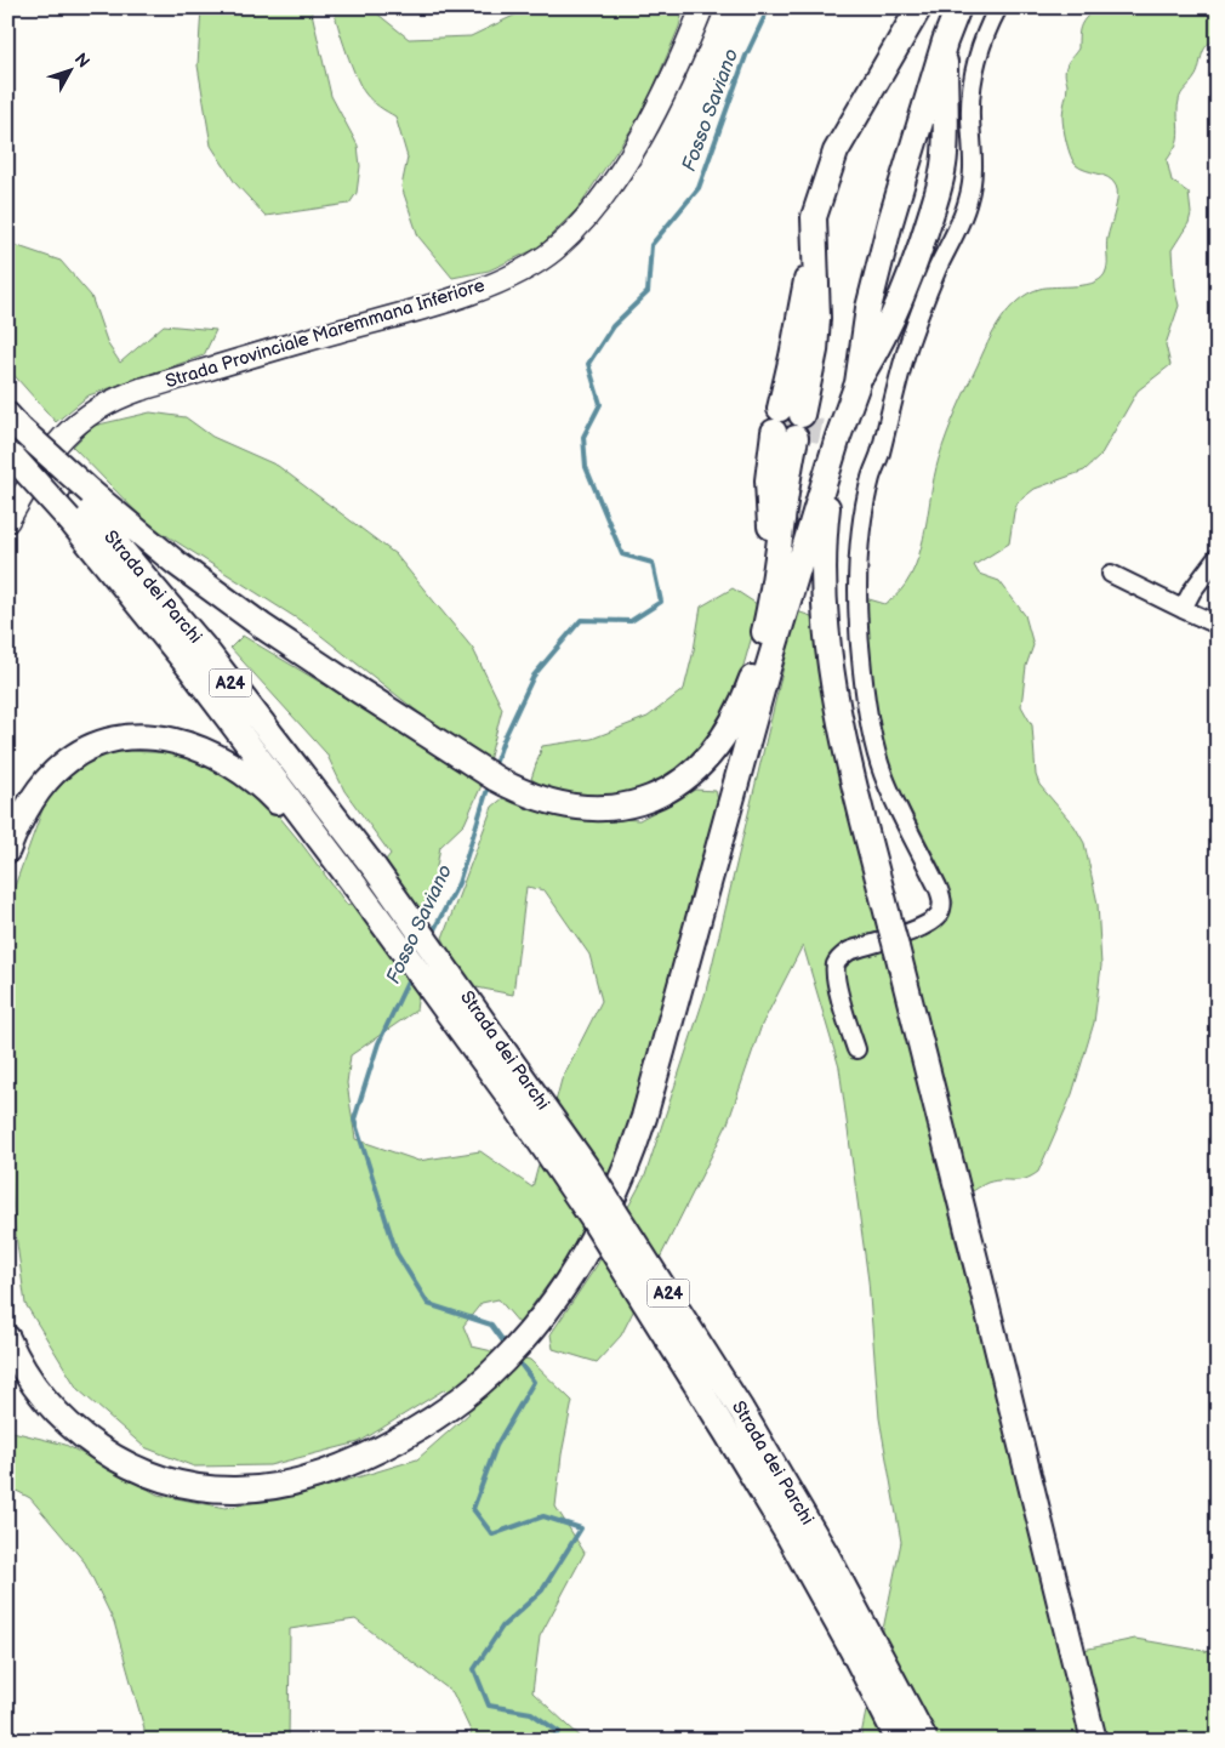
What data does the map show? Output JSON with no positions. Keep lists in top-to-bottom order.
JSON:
{
  "streets": {
    "highway": ["Strada dei Parchi", "A24"],
    "main road": ["Strada Provinciale Maremmana Inferiore"]
  },
  "water": ["Fosso Saviano"],
  "north": "top right"
}
